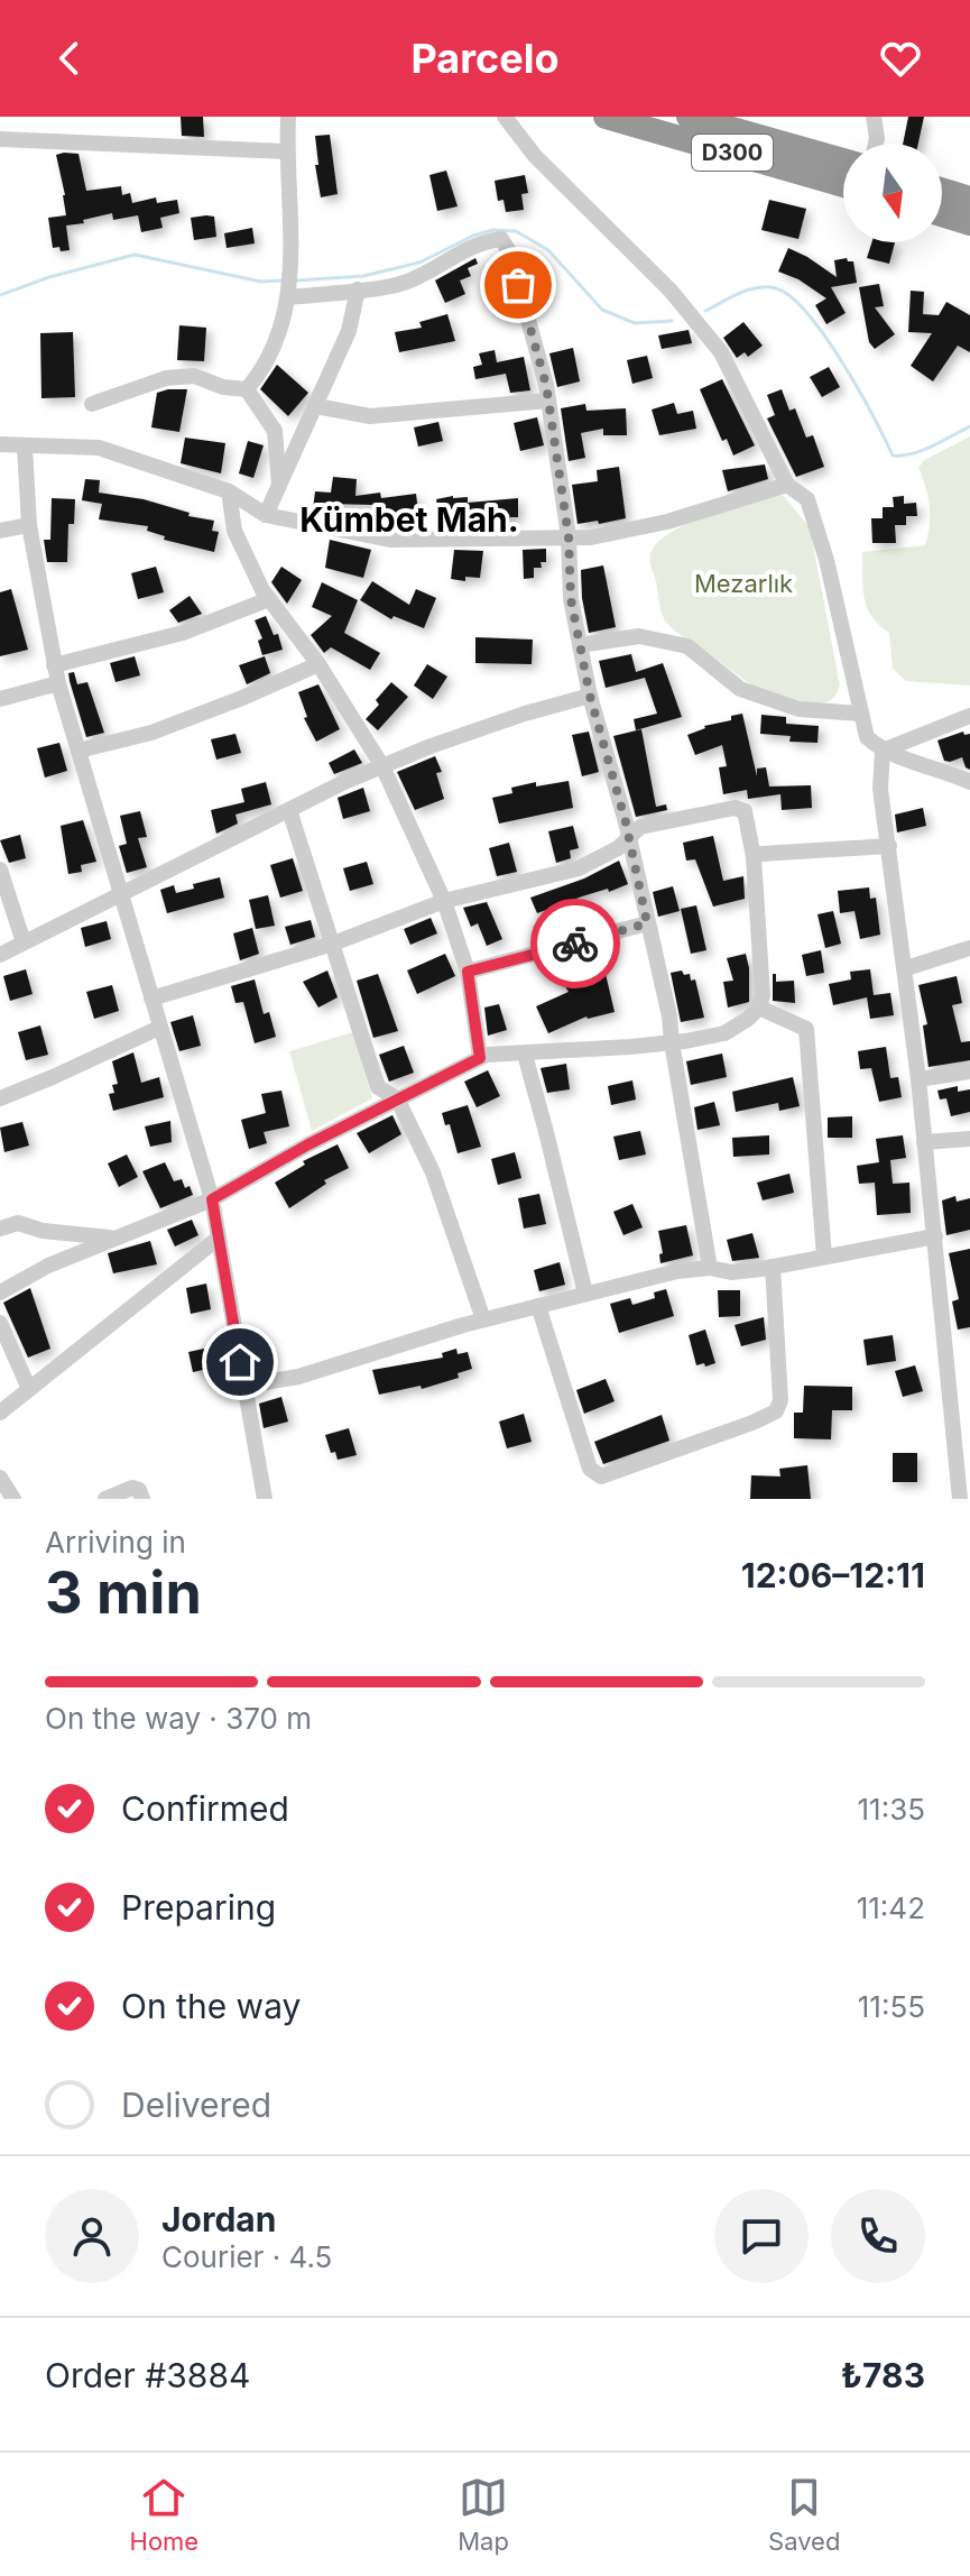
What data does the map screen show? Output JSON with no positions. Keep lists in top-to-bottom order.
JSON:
{
  "streets": {
    "highway": ["D300"]
  },
  "districts": ["Kümbet Mah."],
  "parks": ["Mezarlık"],
  "north": "bottom",
  "page": {
    "header": "Parcelo",
    "heading": ["3 min", "Arriving in", "12:06–12:11"],
    "panel": [
      "Jordan",
      "Courier · 4.5",
      "Order #3884",
      "₺783"
    ],
    "bar": "On the way · 370 m",
    "list": [
      ["Confirmed", "11:35"],
      ["Preparing", "11:42"],
      ["On the way", "11:55"],
      "Delivered"
    ],
    "tabs": ["Home", "Map", "Saved"]
  }
}
